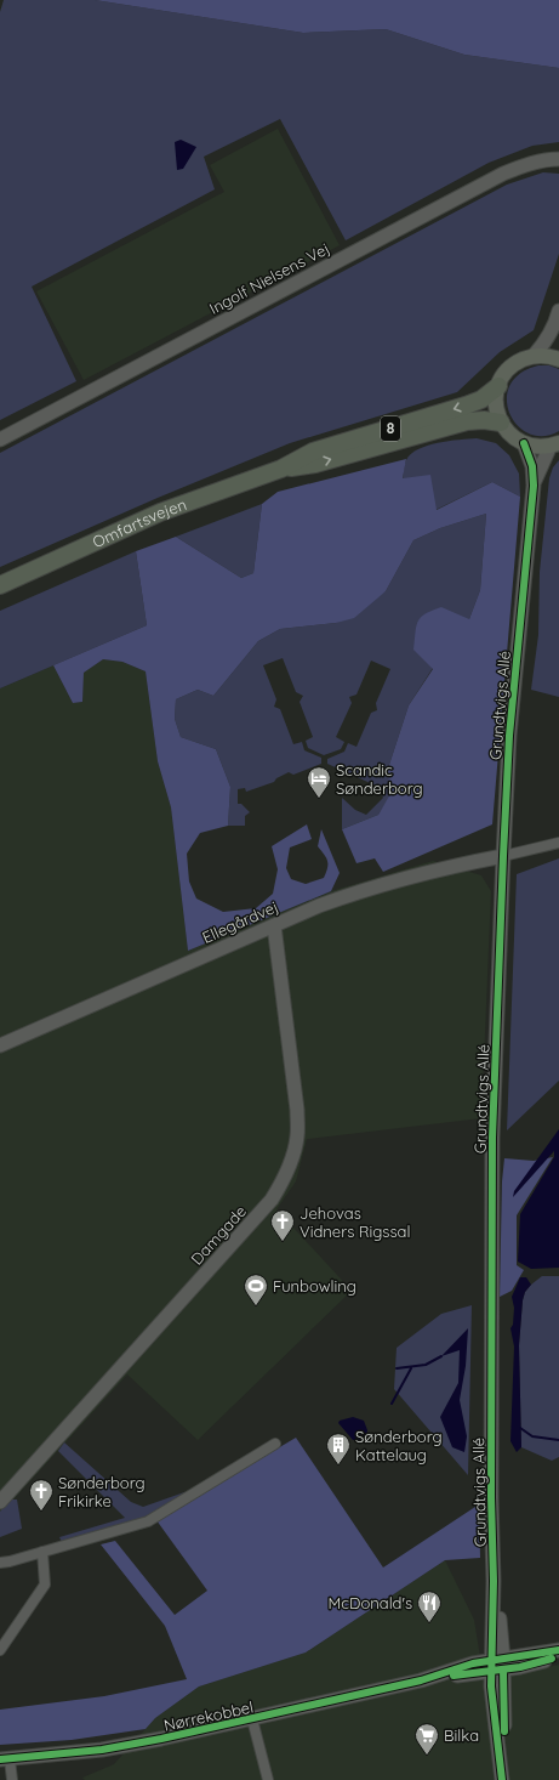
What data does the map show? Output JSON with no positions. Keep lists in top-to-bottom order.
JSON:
{
  "streets": {
    "highway": ["8", "Omfartsvejen"],
    "street": [
      "Ingolf Nielsens Vej",
      "Grundtvigs Allé",
      "Ellegårdvej",
      "Damgade",
      "Nørrekobbel"
    ]
  },
  "crossings": [
    ["8", "Omfartsvejen"],
    ["Grundtvigs Allé", "Ellegårdvej"],
    ["Grundtvigs Allé", "Nørrekobbel"],
    ["Ellegårdvej", "Damgade"]
  ],
  "places": {
    "hotel": ["Scandic Sønderborg"],
    "church": ["Jehovas Vidners Rigssal", "Sønderborg Frikirke"],
    "sports": ["Funbowling"],
    "building": ["Sønderborg Kattelaug"],
    "restaurant": ["McDonald's"],
    "supermarket": ["Bilka"]
  }
}
